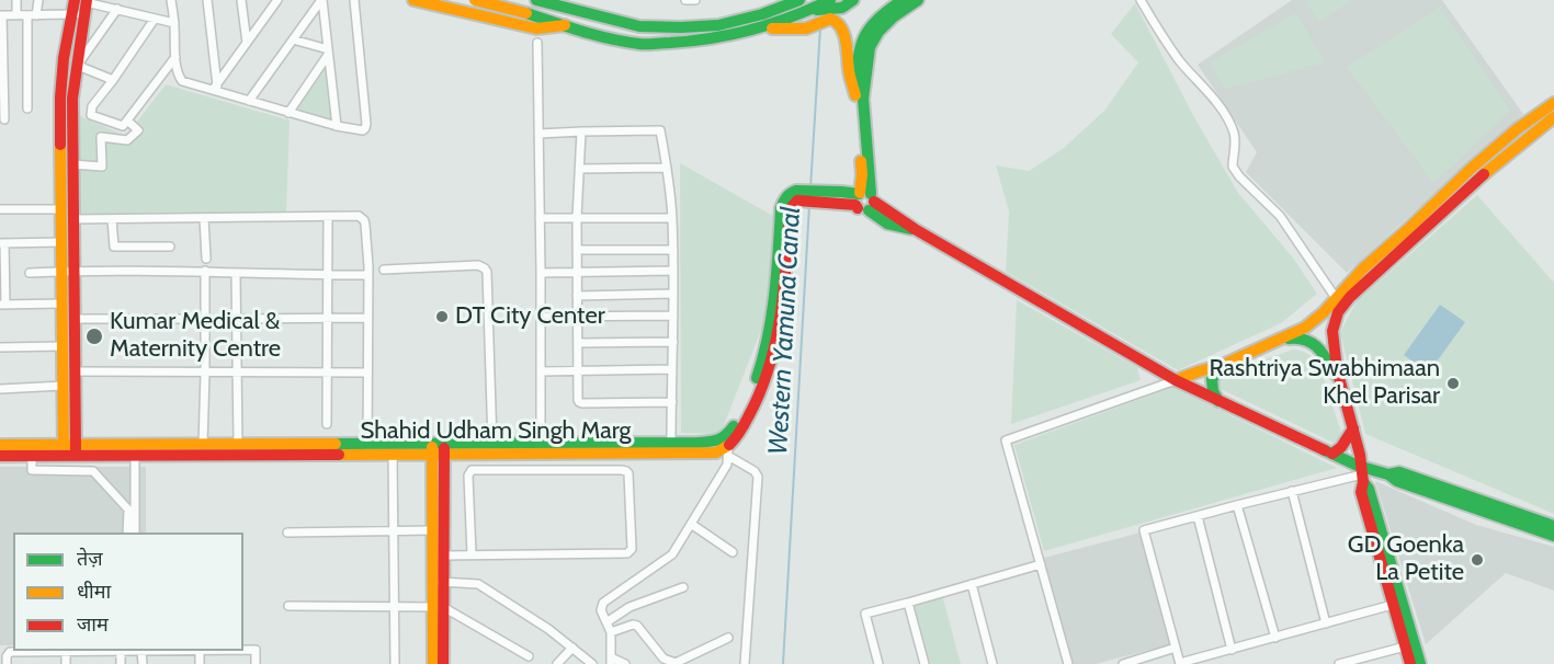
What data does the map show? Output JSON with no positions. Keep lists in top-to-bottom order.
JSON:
{
  "streets": {
    "street": ["Shahid Udham Singh Marg"]
  },
  "water": ["Western Yamuna Canal"],
  "places": [
    "DT City Center",
    "Kumar Medical & Maternity Centre",
    "Rashtriya Swabhimaan Khel Parisar",
    "GD Goenka La Petite"
  ],
  "legend": ["तेज़", "धीमा", "जाम"]
}
